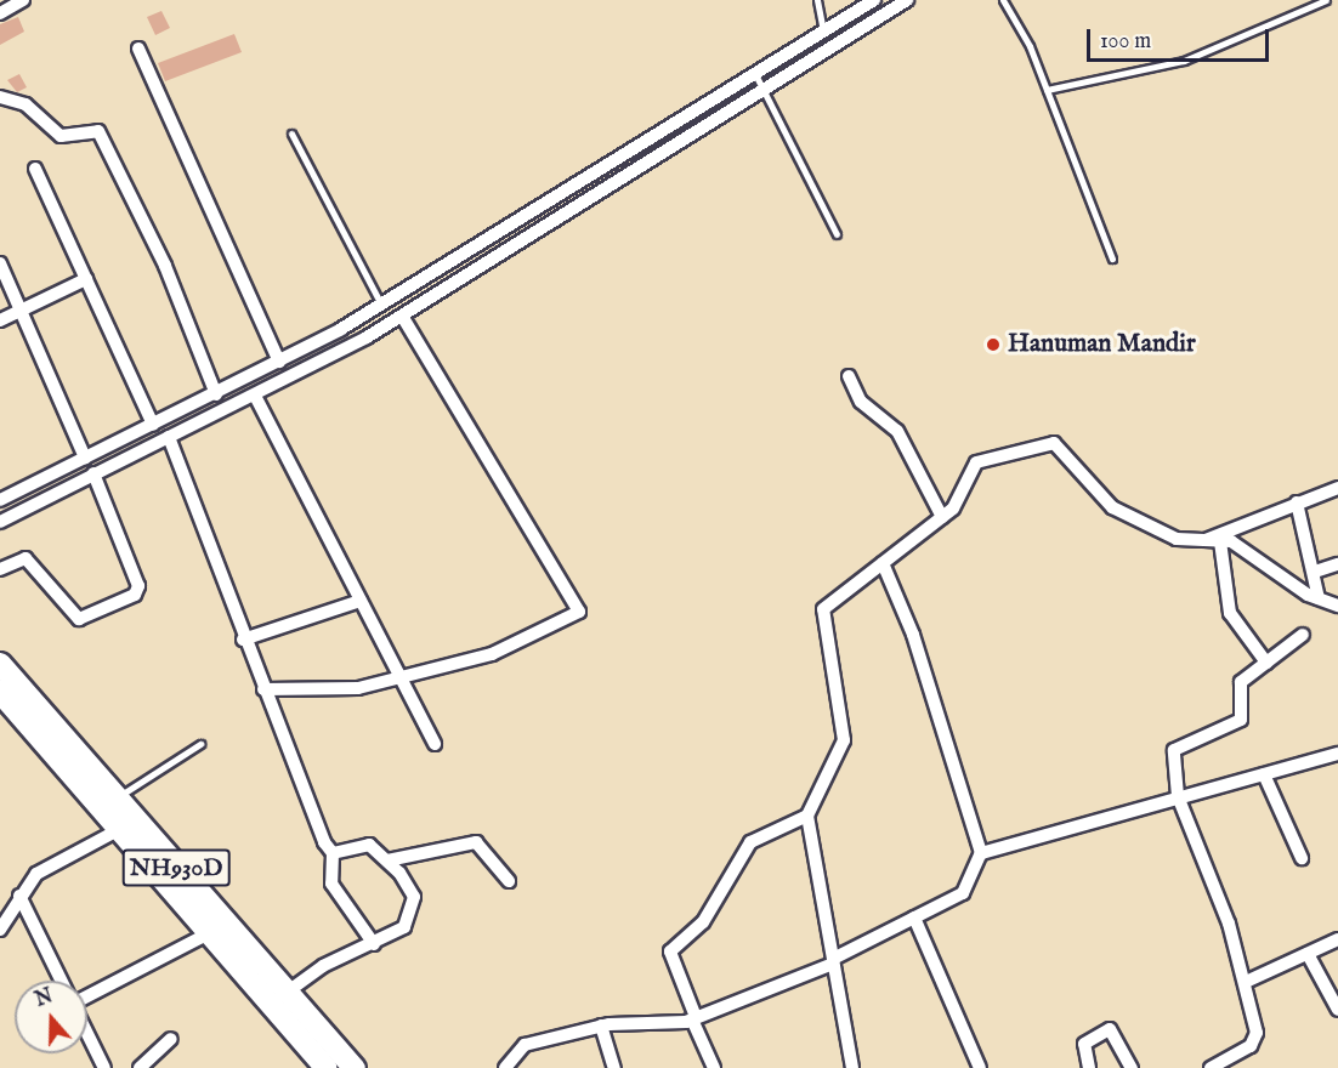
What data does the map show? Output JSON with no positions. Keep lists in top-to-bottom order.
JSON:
{
  "streets": {
    "highway": ["NH930D"]
  },
  "places": ["Hanuman Mandir"],
  "scale_bar": "100 m",
  "north": "top"
}
